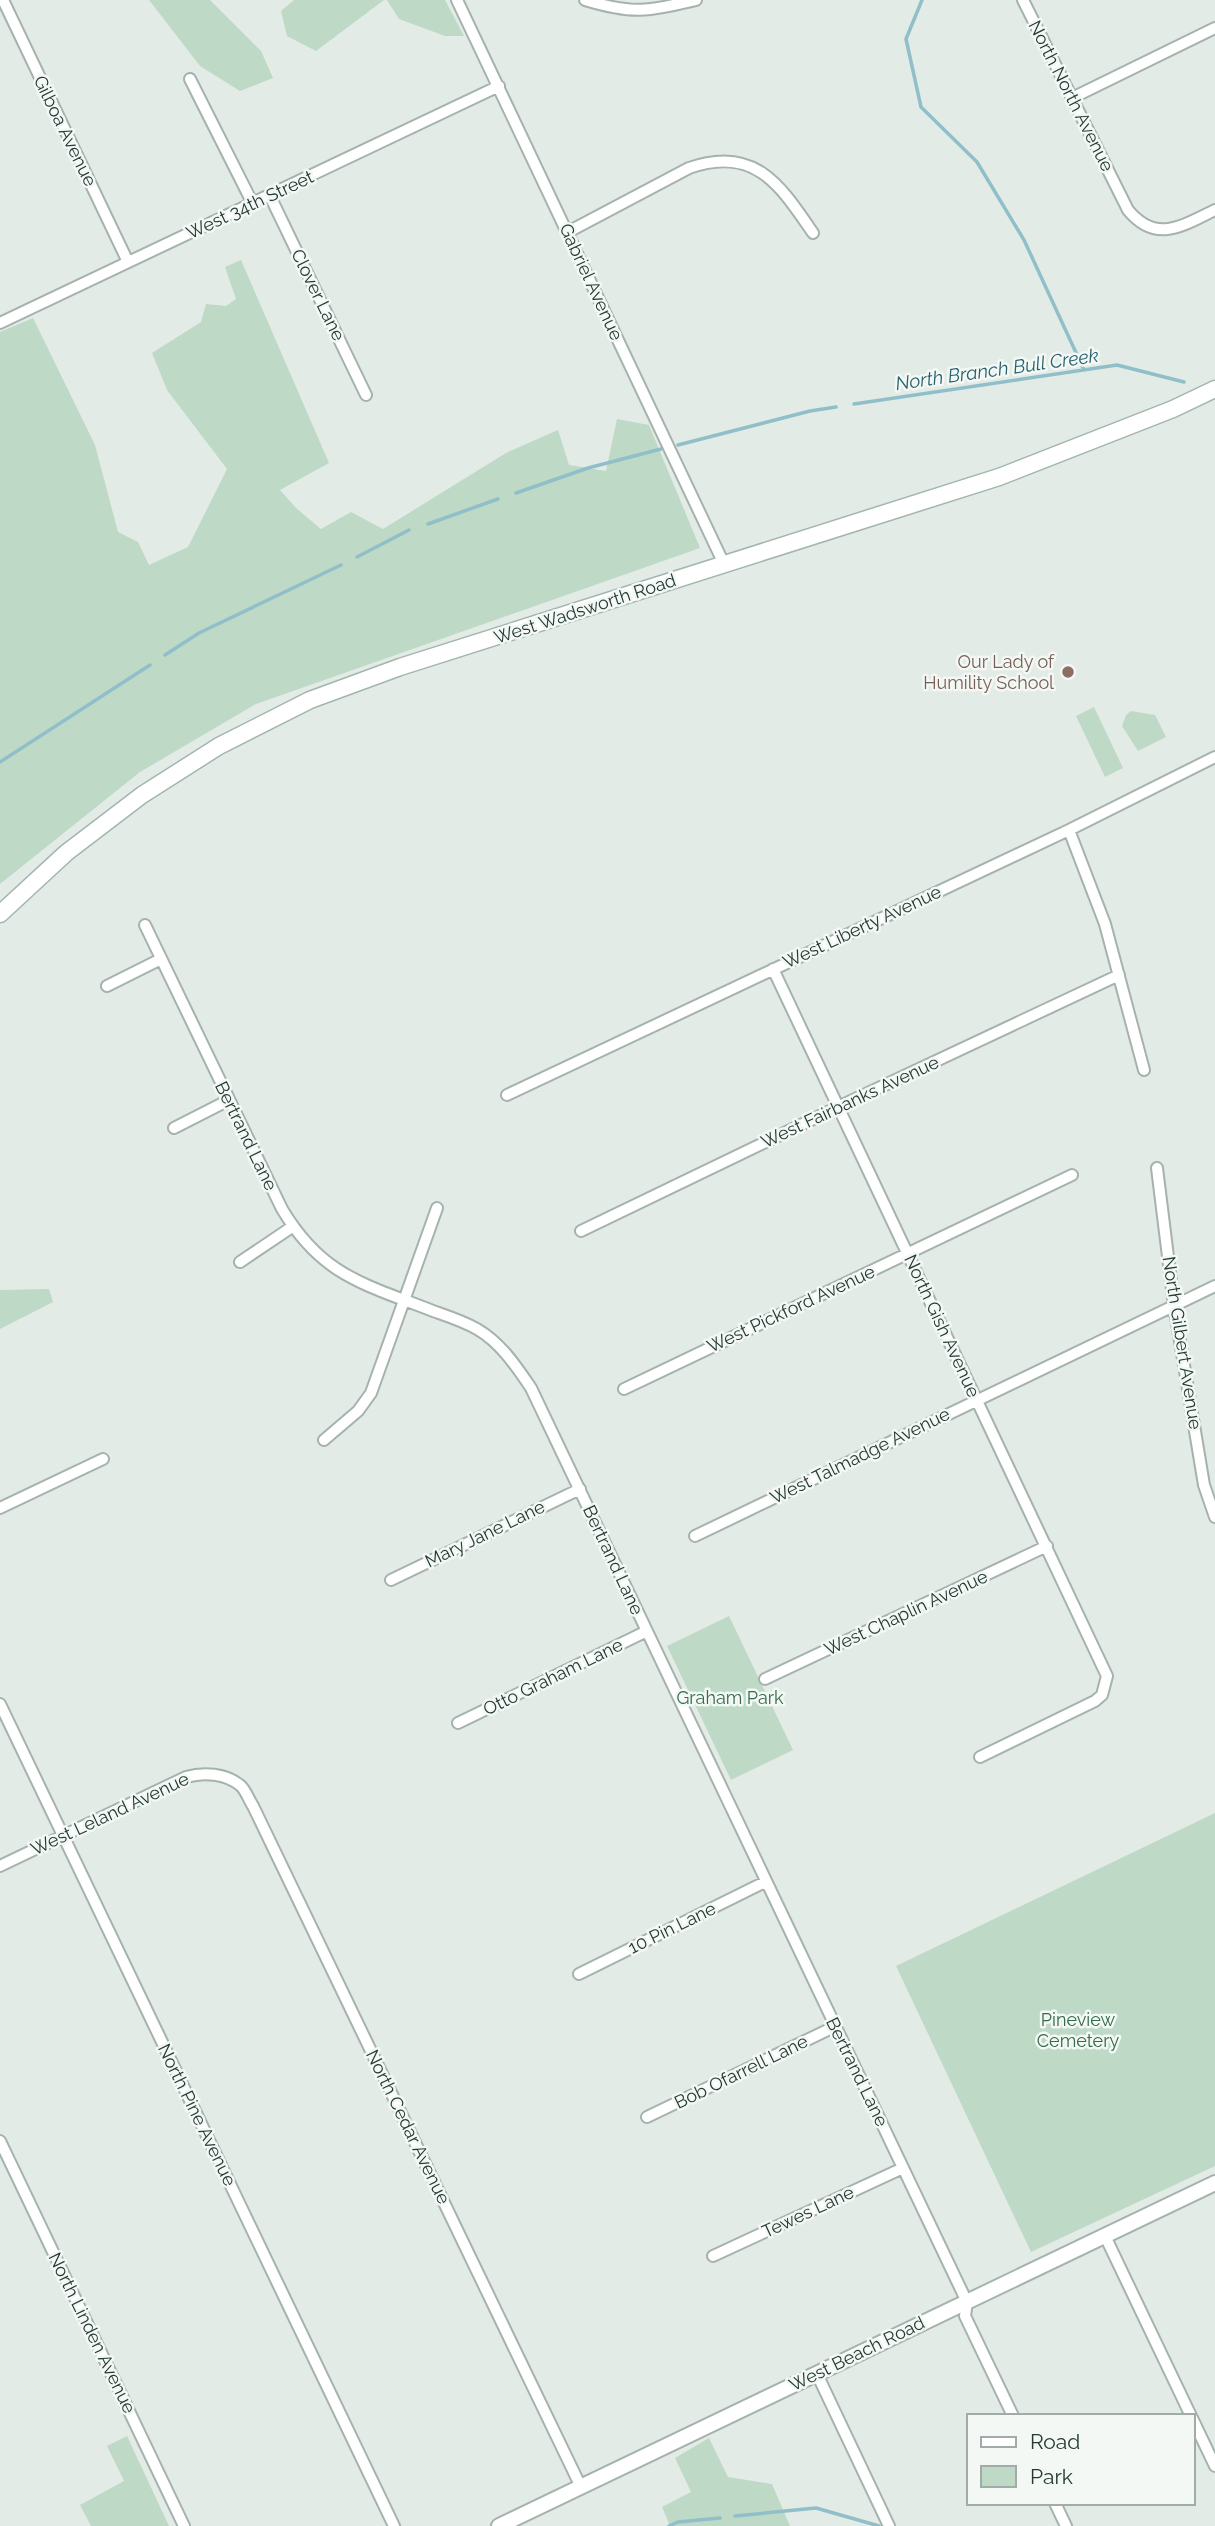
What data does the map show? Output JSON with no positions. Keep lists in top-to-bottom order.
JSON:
{
  "streets": {
    "main road": ["West Wadsworth Road"],
    "street": [
      "North North Avenue",
      "Gilboa Avenue",
      "West 34th Street",
      "Gabriel Avenue",
      "Clover Lane",
      "West Liberty Avenue",
      "West Fairbanks Avenue",
      "Bertrand Lane",
      "West Pickford Avenue",
      "North Gish Avenue",
      "North Gilbert Avenue",
      "West Talmadge Avenue",
      "Mary Jane Lane",
      "West Chaplin Avenue",
      "Otto Graham Lane",
      "West Leland Avenue",
      "10 Pin Lane",
      "Bob Ofarrell Lane",
      "North Pine Avenue",
      "North Cedar Avenue",
      "Tewes Lane",
      "North Linden Avenue",
      "West Beach Road"
    ]
  },
  "crossings": [
    ["Gilboa Avenue", "West 34th Street"],
    ["West 34th Street", "Gabriel Avenue"],
    ["West 34th Street", "Clover Lane"],
    ["Gabriel Avenue", "West Wadsworth Road"],
    ["West Liberty Avenue", "North Gish Avenue"],
    ["West Fairbanks Avenue", "North Gish Avenue"],
    ["Bertrand Lane", "Mary Jane Lane"],
    ["Bertrand Lane", "Otto Graham Lane"],
    ["Bertrand Lane", "10 Pin Lane"],
    ["Bertrand Lane", "Bob Ofarrell Lane"],
    ["Bertrand Lane", "Tewes Lane"],
    ["Bertrand Lane", "West Beach Road"],
    ["West Pickford Avenue", "North Gish Avenue"],
    ["North Gish Avenue", "West Talmadge Avenue"],
    ["North Gish Avenue", "West Chaplin Avenue"],
    ["North Gilbert Avenue", "West Talmadge Avenue"],
    ["West Leland Avenue", "North Pine Avenue"],
    ["West Leland Avenue", "North Cedar Avenue"],
    ["North Cedar Avenue", "West Beach Road"]
  ],
  "water": ["North Branch Bull Creek"],
  "parks": ["Graham Park", "Pineview Cemetery"],
  "places": ["Our Lady of Humility School"],
  "legend": ["Road", "Park"]
}
